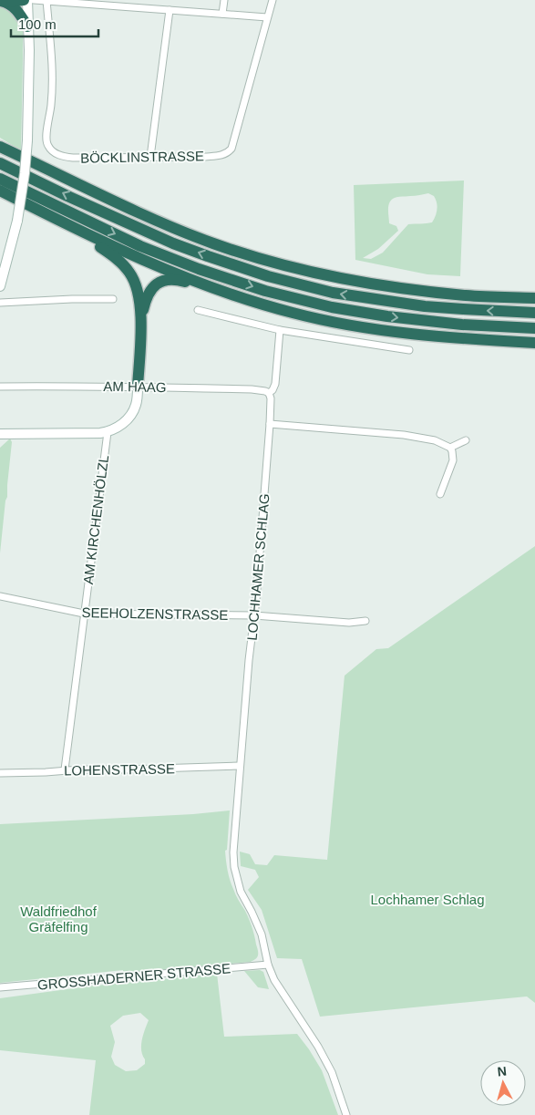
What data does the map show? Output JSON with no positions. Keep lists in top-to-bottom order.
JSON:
{
  "streets": {
    "street": [
      "BÖCKLINSTRASSE",
      "AM HAAG",
      "AM KIRCHENHÖLZL",
      "LOCHHAMER SCHLAG",
      "SEEHOLZENSTRASSE",
      "LOHENSTRASSE",
      "GROSSHADERNER STRASSE"
    ]
  },
  "crossings": [
    ["AM HAAG", "LOCHHAMER SCHLAG"],
    ["AM KIRCHENHÖLZL", "SEEHOLZENSTRASSE"],
    ["AM KIRCHENHÖLZL", "LOHENSTRASSE"],
    ["LOCHHAMER SCHLAG", "SEEHOLZENSTRASSE"],
    ["LOCHHAMER SCHLAG", "LOHENSTRASSE"],
    ["LOCHHAMER SCHLAG", "GROSSHADERNER STRASSE"]
  ],
  "parks": ["Lochhamer Schlag", "Waldfriedhof Gräfelfing"],
  "scale_bar": "100 m",
  "north": "top"
}
